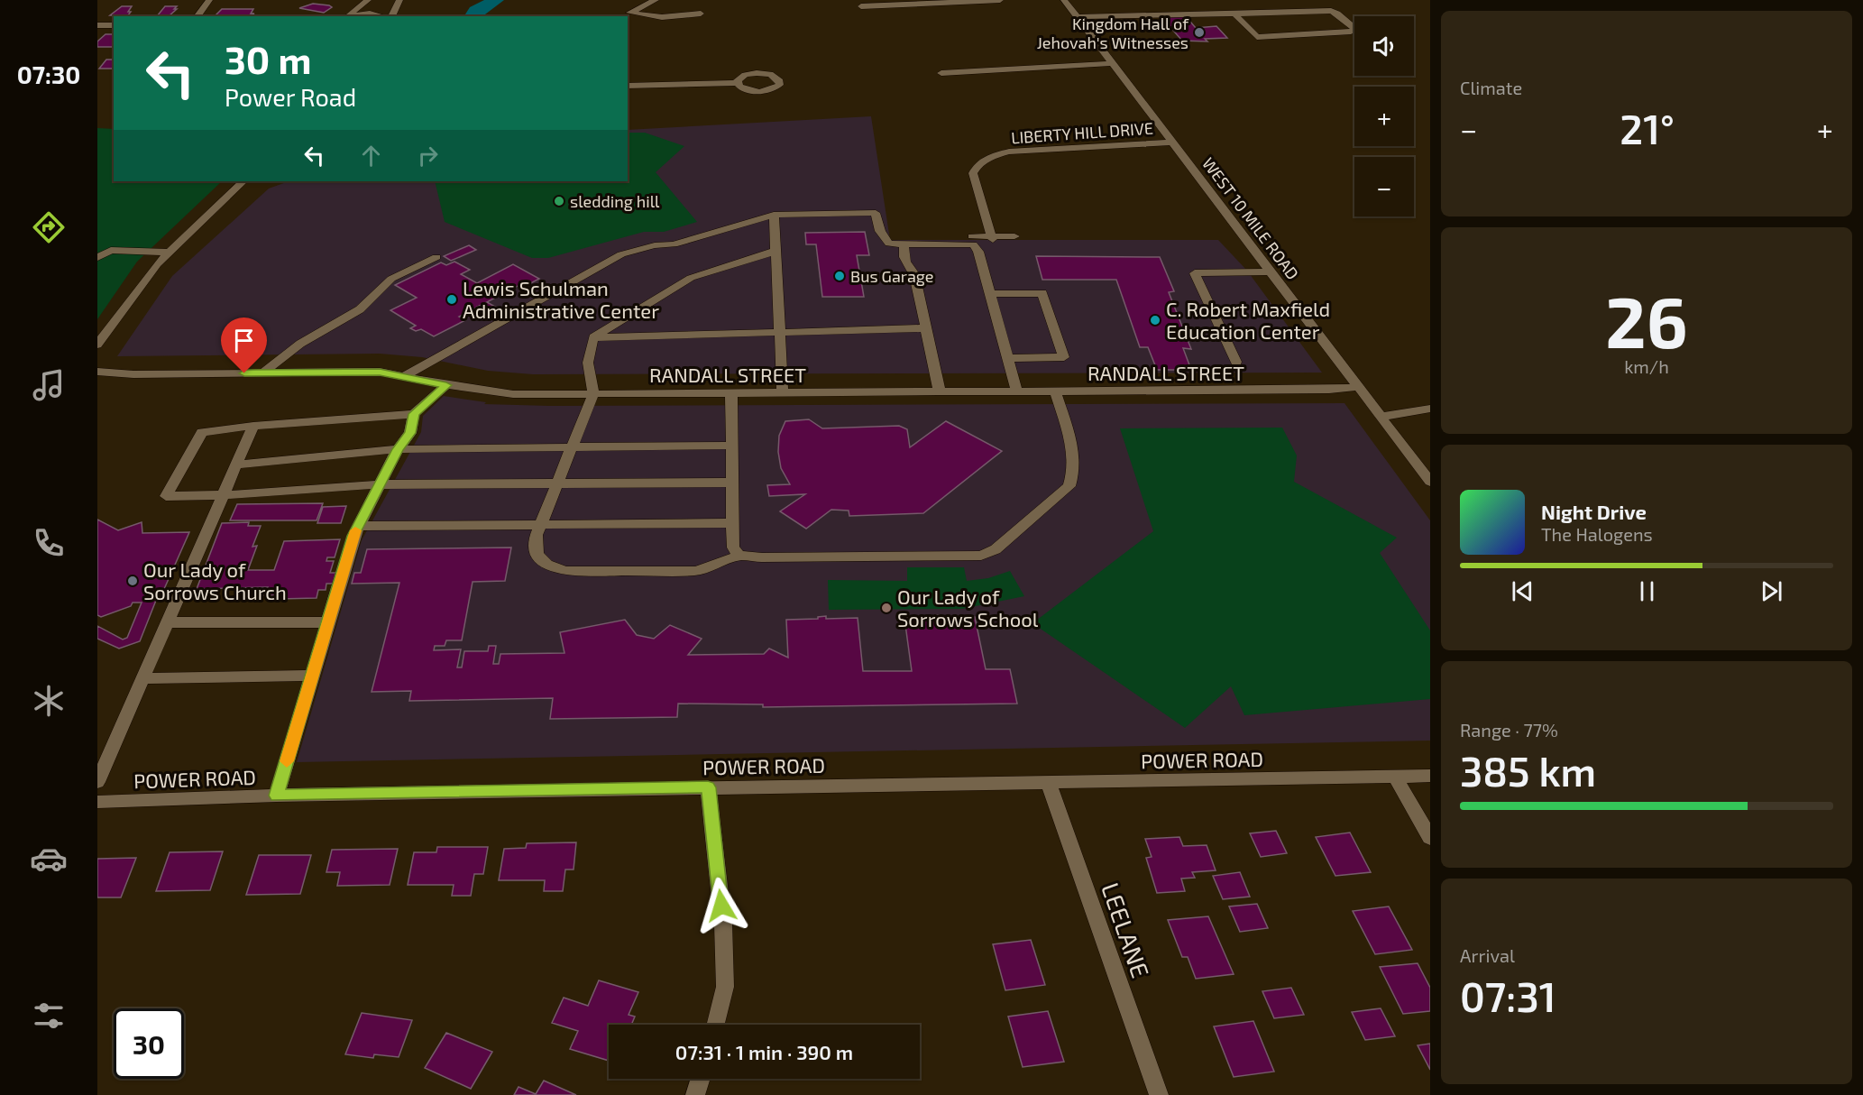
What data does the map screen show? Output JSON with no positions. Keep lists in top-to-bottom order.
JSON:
{
  "streets": {
    "street": [
      "LIBERTY HILL DRIVE",
      "WEST 10 MILE ROAD",
      "RANDALL STREET",
      "POWER ROAD",
      "LEELANE"
    ]
  },
  "crossings": [
    ["LIBERTY HILL DRIVE", "WEST 10 MILE ROAD"],
    ["WEST 10 MILE ROAD", "RANDALL STREET"],
    ["POWER ROAD", "LEELANE"]
  ],
  "places": [
    "Kingdom Hall of Jehovah's Witnesses",
    "sledding hill",
    "Bus Garage",
    "Lewis Schulman Administrative Center",
    "C. Robert Maxfield Education Center",
    "Our Lady of Sorrows Church",
    "Our Lady of Sorrows School"
  ],
  "page": {
    "tabs": "07:30",
    "tile": [
      "Climate",
      ["26", "km/h"],
      ["Range · 77%", "385 km"],
      ["Arrival", "07:31"]
    ],
    "map_buttons": ["+", "−"],
    "turn": ["30 m", "Power Road"],
    "heat": ["−", "21°", "+"],
    "song": ["Night Drive", "The Halogens"],
    "limit": "30",
    "trip": "07:31 · 1 min · 390 m"
  }
}
